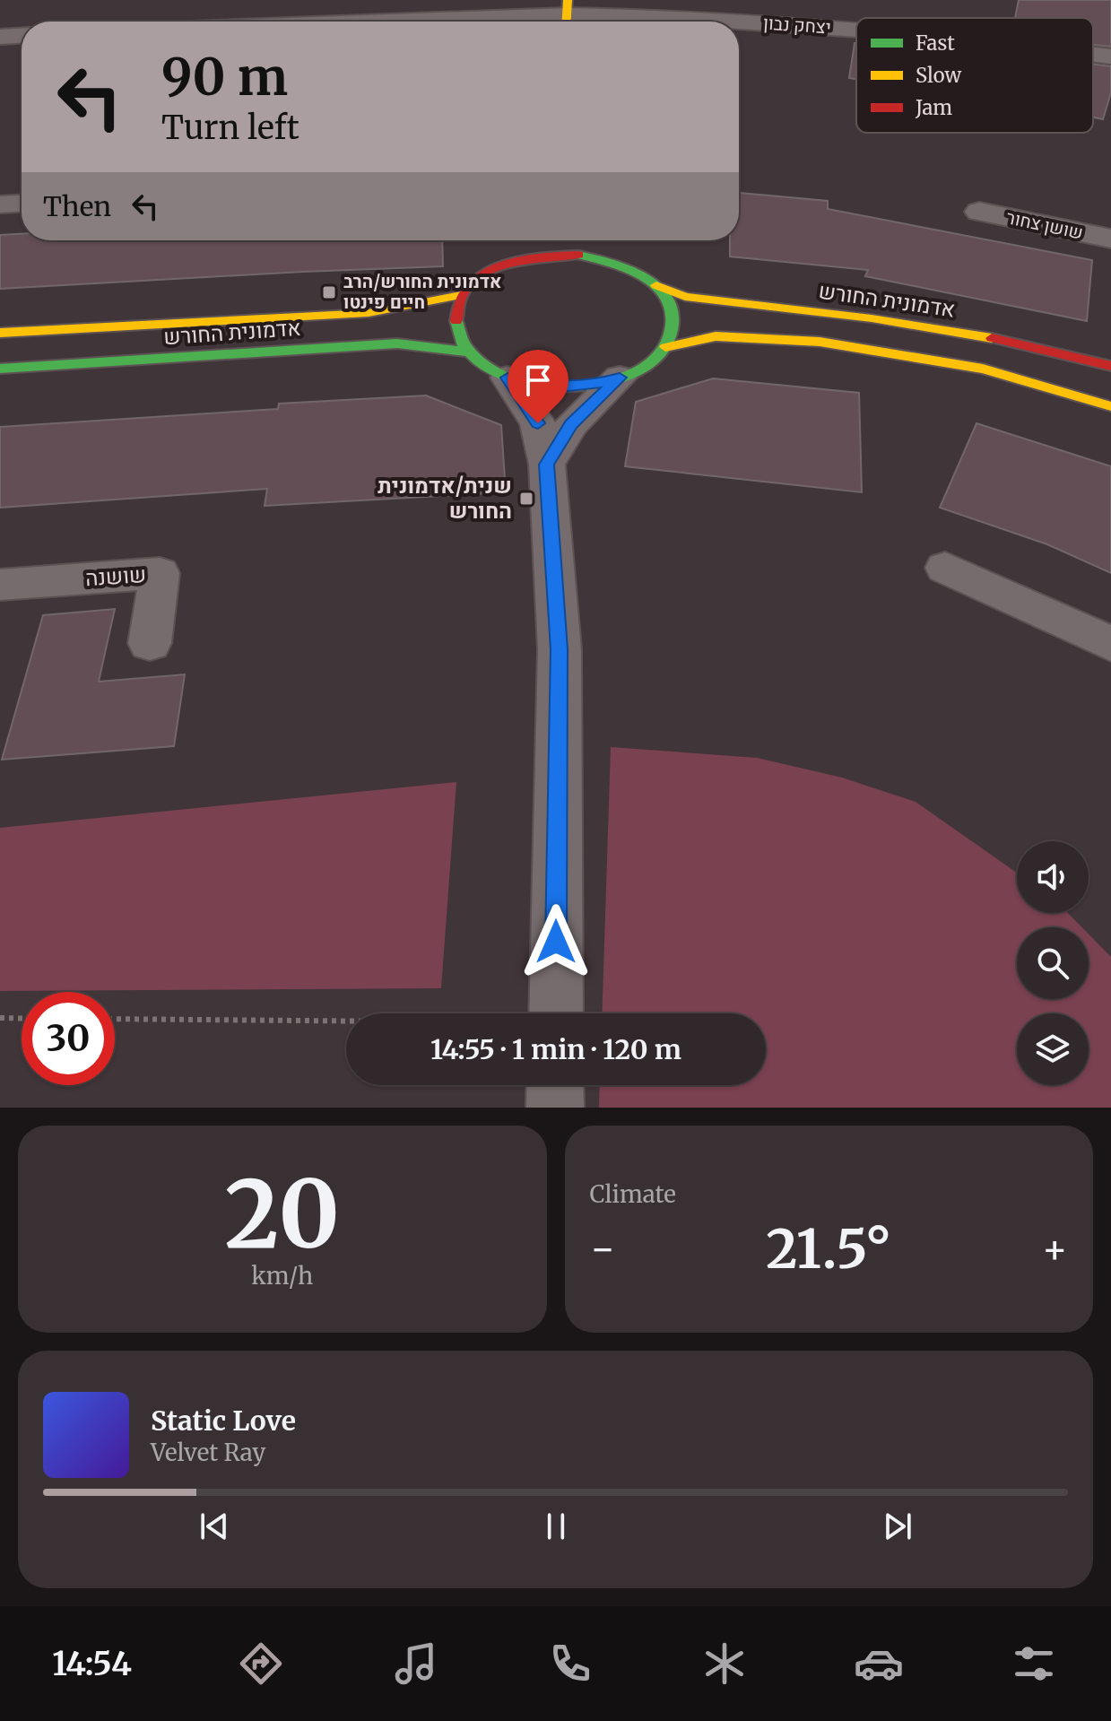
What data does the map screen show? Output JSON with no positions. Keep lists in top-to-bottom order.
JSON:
{
  "streets": {
    "street": [
      "יצחק נבון",
      "שושן צחור",
      "אדמונית החורש",
      "שושנה"
    ]
  },
  "places": {
    "transit": ["אדמונית החורש/הרב חיים פינטו", "שנית/אדמונית החורש"]
  },
  "legend": ["Fast", "Slow", "Jam"],
  "page": {
    "turn": ["90 m", "Turn left"],
    "then": "Then",
    "limit": "30",
    "trip": "14:55 · 1 min · 120 m",
    "tile": [
      ["20", "km/h"],
      "Climate"
    ],
    "heat": ["−", "21.5°", "+"],
    "song": ["Static Love", "Velvet Ray"],
    "tabs": "14:54"
  }
}
